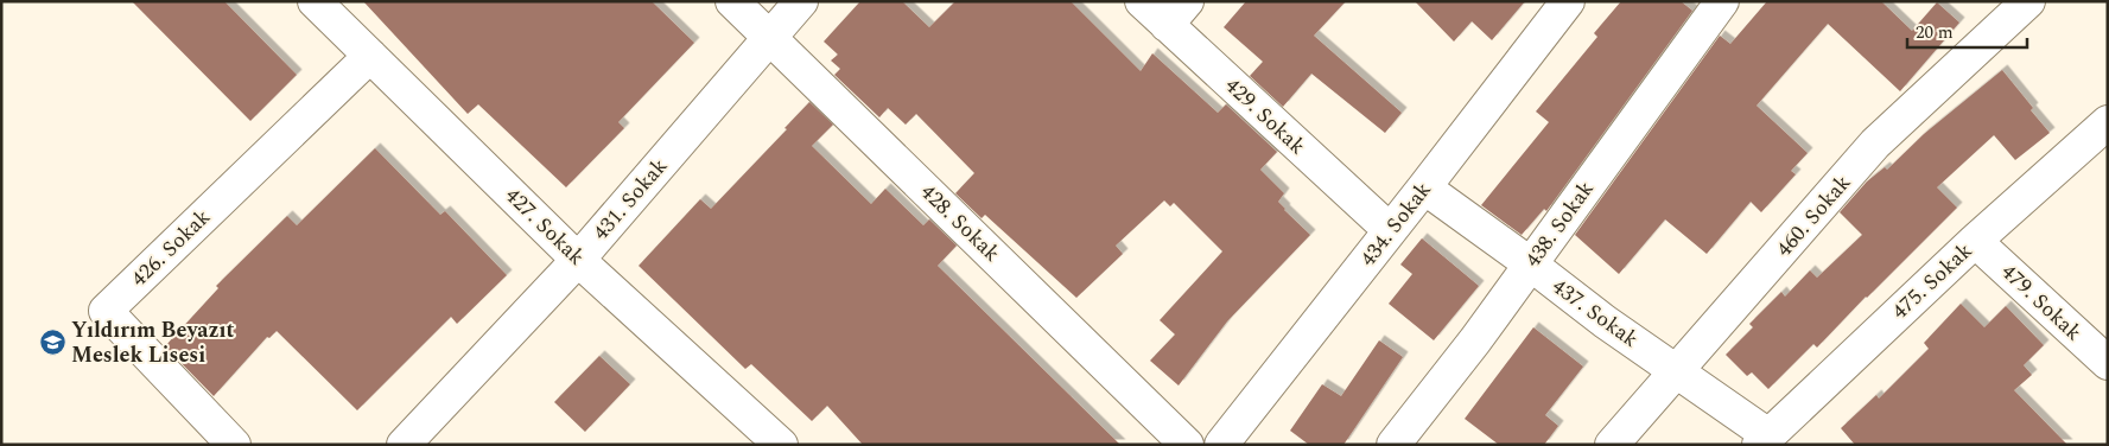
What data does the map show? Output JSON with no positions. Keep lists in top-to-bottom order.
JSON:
{
  "streets": {
    "street": [
      "429. Sokak",
      "431. Sokak",
      "460. Sokak",
      "428. Sokak",
      "434. Sokak",
      "438. Sokak",
      "427. Sokak",
      "426. Sokak",
      "475. Sokak",
      "479. Sokak",
      "437. Sokak"
    ]
  },
  "crossings": [
    ["429. Sokak", "434. Sokak"],
    ["431. Sokak", "428. Sokak"],
    ["431. Sokak", "427. Sokak"],
    ["460. Sokak", "437. Sokak"],
    ["434. Sokak", "437. Sokak"],
    ["438. Sokak", "437. Sokak"],
    ["427. Sokak", "426. Sokak"],
    ["475. Sokak", "479. Sokak"],
    ["475. Sokak", "437. Sokak"]
  ],
  "places": {
    "school or university": ["Yıldırım Beyazıt Meslek Lisesi"]
  },
  "scale_bar": "20 m"
}
